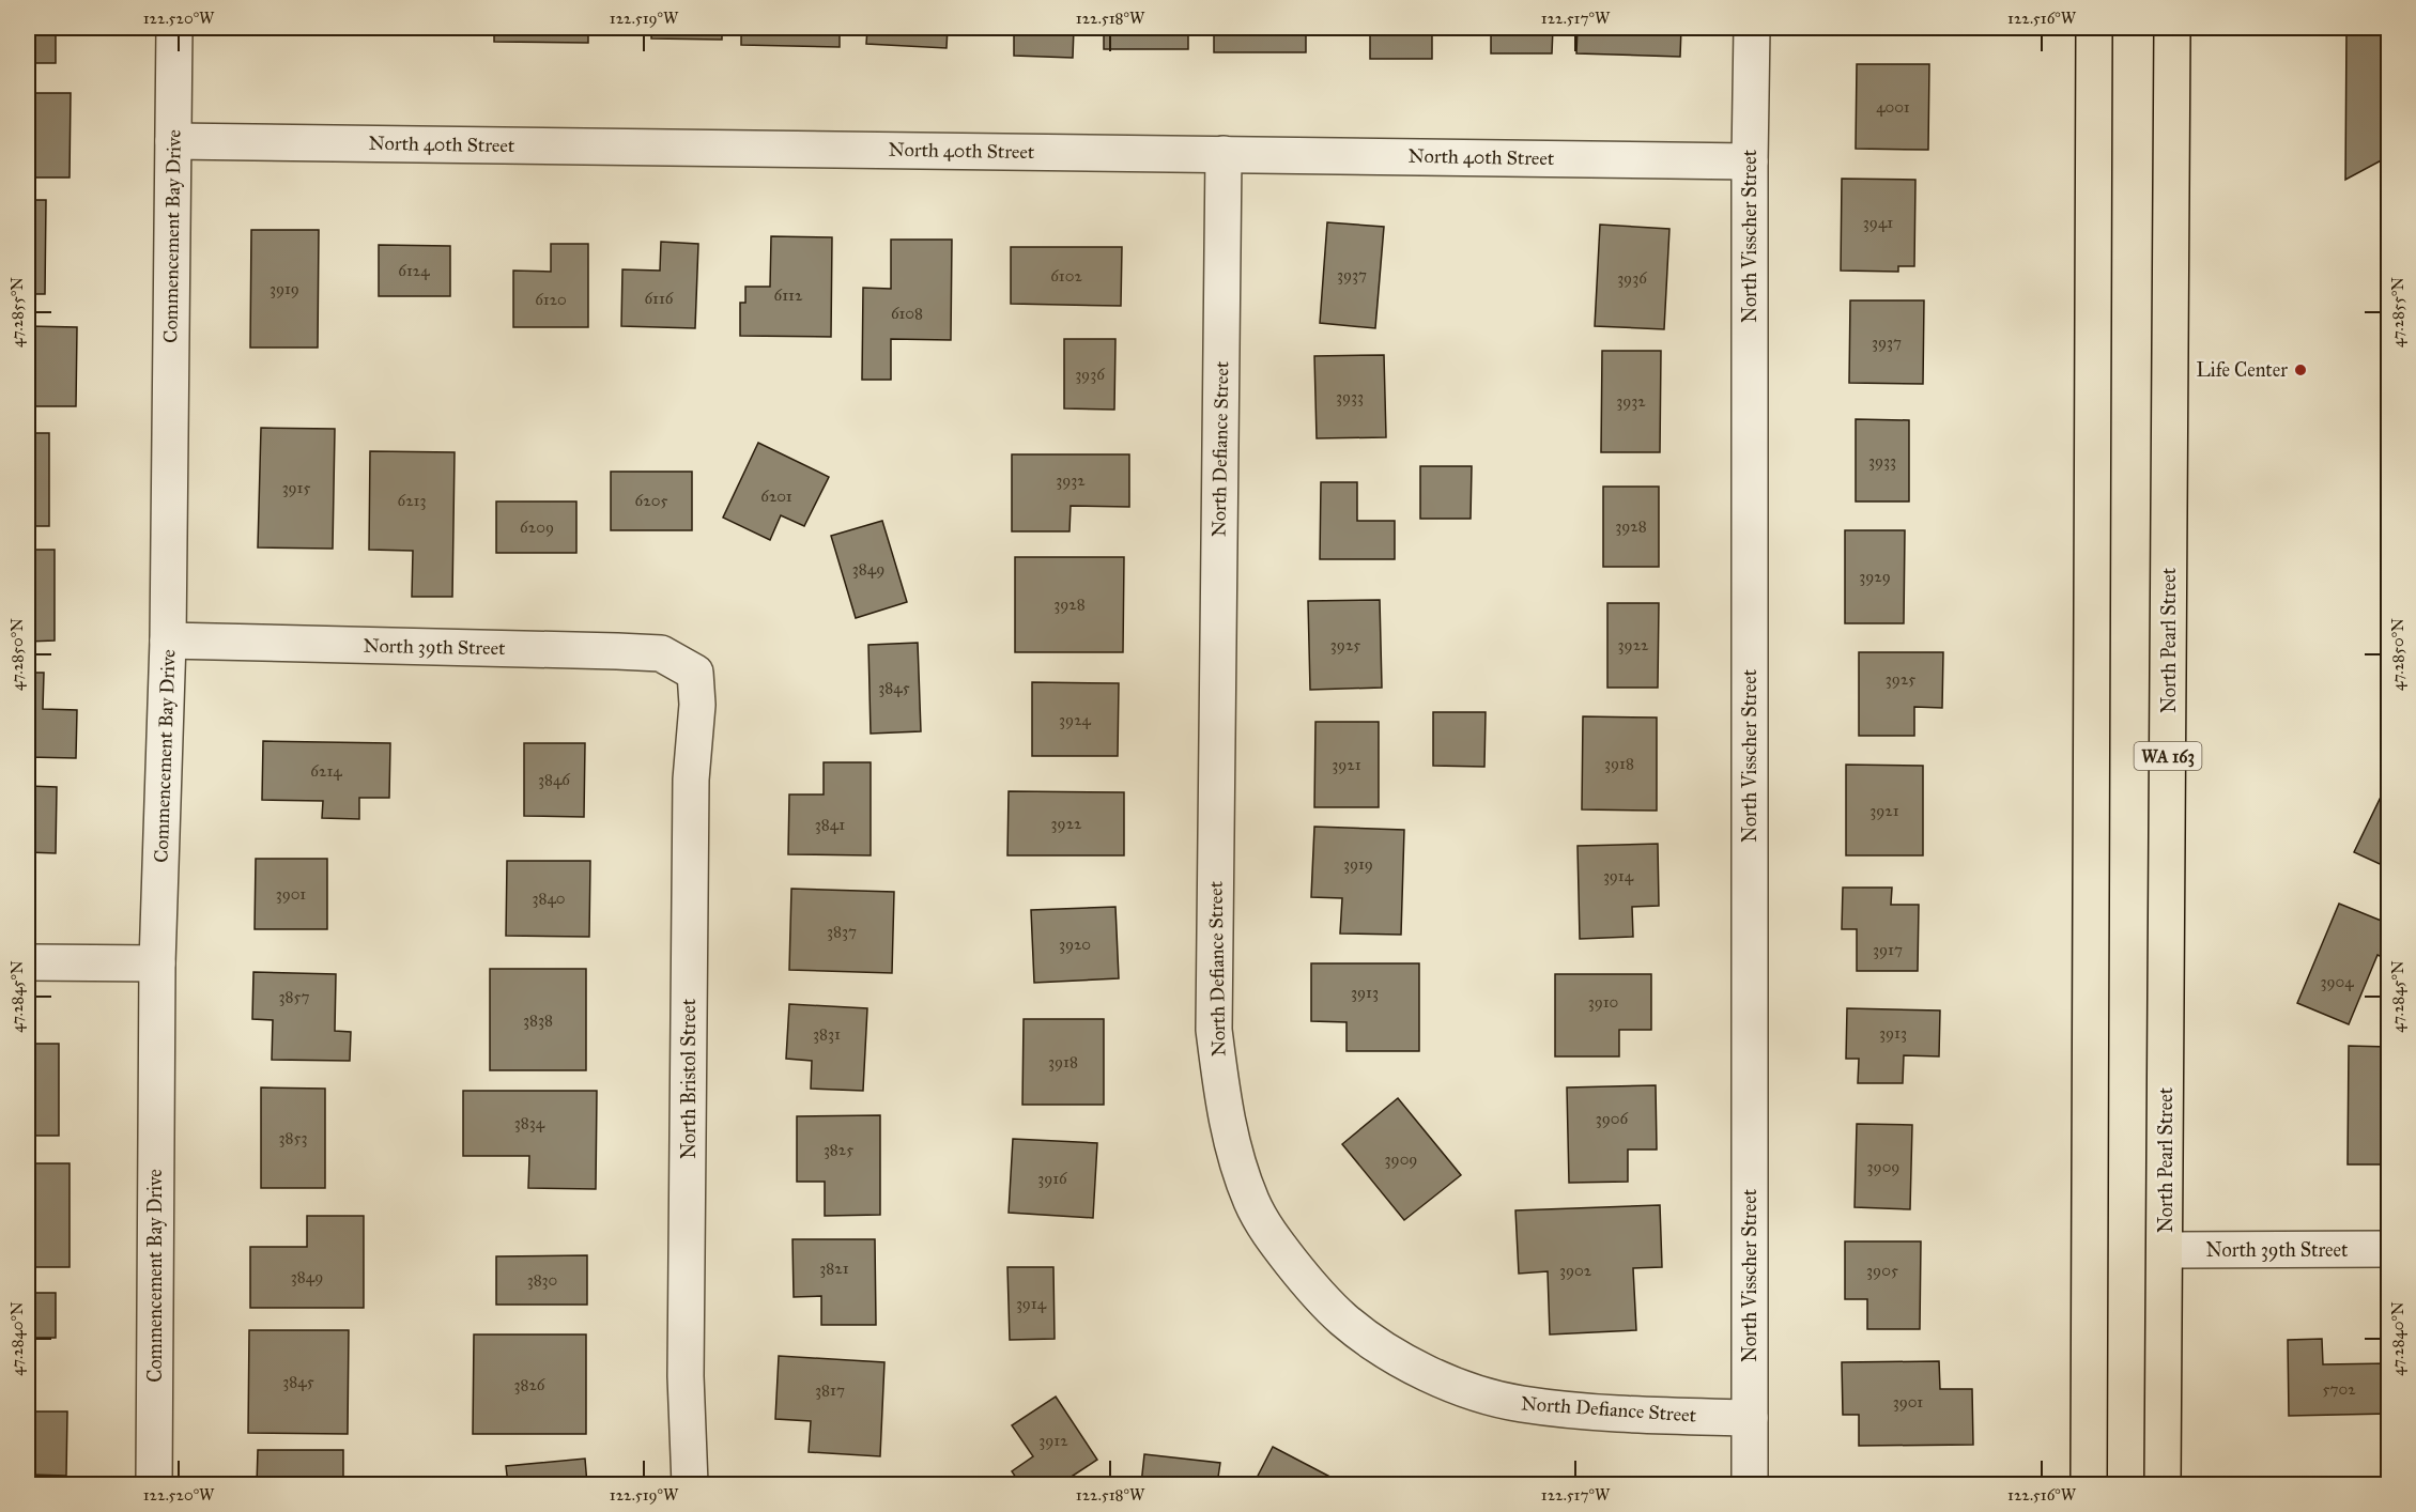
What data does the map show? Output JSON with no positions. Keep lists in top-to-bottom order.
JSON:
{
  "streets": {
    "main road": ["North Pearl Street", "WA 163"],
    "street": [
      "North 40th Street",
      "Commencement Bay Drive",
      "North Visscher Street",
      "North Defiance Street",
      "North 39th Street",
      "North Bristol Street"
    ]
  },
  "crossings": [
    ["North 40th Street", "Commencement Bay Drive"],
    ["North 40th Street", "North Visscher Street"],
    ["North 40th Street", "North Defiance Street"],
    ["Commencement Bay Drive", "North 39th Street"],
    ["North Visscher Street", "North Defiance Street"],
    ["North Pearl Street", "North 39th Street"],
    ["North 39th Street", "North Bristol Street"]
  ],
  "places": ["Life Center"],
  "house_numbers": [
    "4001",
    "3941",
    "6124",
    "3937",
    "6102",
    "3936",
    "3919",
    "6112",
    "6116",
    "6120",
    "6108",
    "3937",
    "3936",
    "3933",
    "3932",
    "3933",
    "3932",
    "3915",
    "6201",
    "6213",
    "6205",
    "3928",
    "6209",
    "3849",
    "3929",
    "3928",
    "3925",
    "3922",
    "3925",
    "3845",
    "3924",
    "3918",
    "3921",
    "6214",
    "3846",
    "3921",
    "3922",
    "3841",
    "3919",
    "3914",
    "3901",
    "3840",
    "3837",
    "3920",
    "3917",
    "3904",
    "3913",
    "3857",
    "3910",
    "3838",
    "3913",
    "3831",
    "3918",
    "3906",
    "3834",
    "3853",
    "3825",
    "3909",
    "3909",
    "3916",
    "3821",
    "3902",
    "3905",
    "3849",
    "3830",
    "3914",
    "3845",
    "3826",
    "5702",
    "3817",
    "3901",
    "3912"
  ],
  "coordinates": [
    "122.520°W",
    "122.519°W",
    "122.518°W",
    "122.517°W",
    "122.516°W",
    "47.2855°N",
    "47.2850°N",
    "47.2845°N",
    "47.2840°N"
  ]
}
